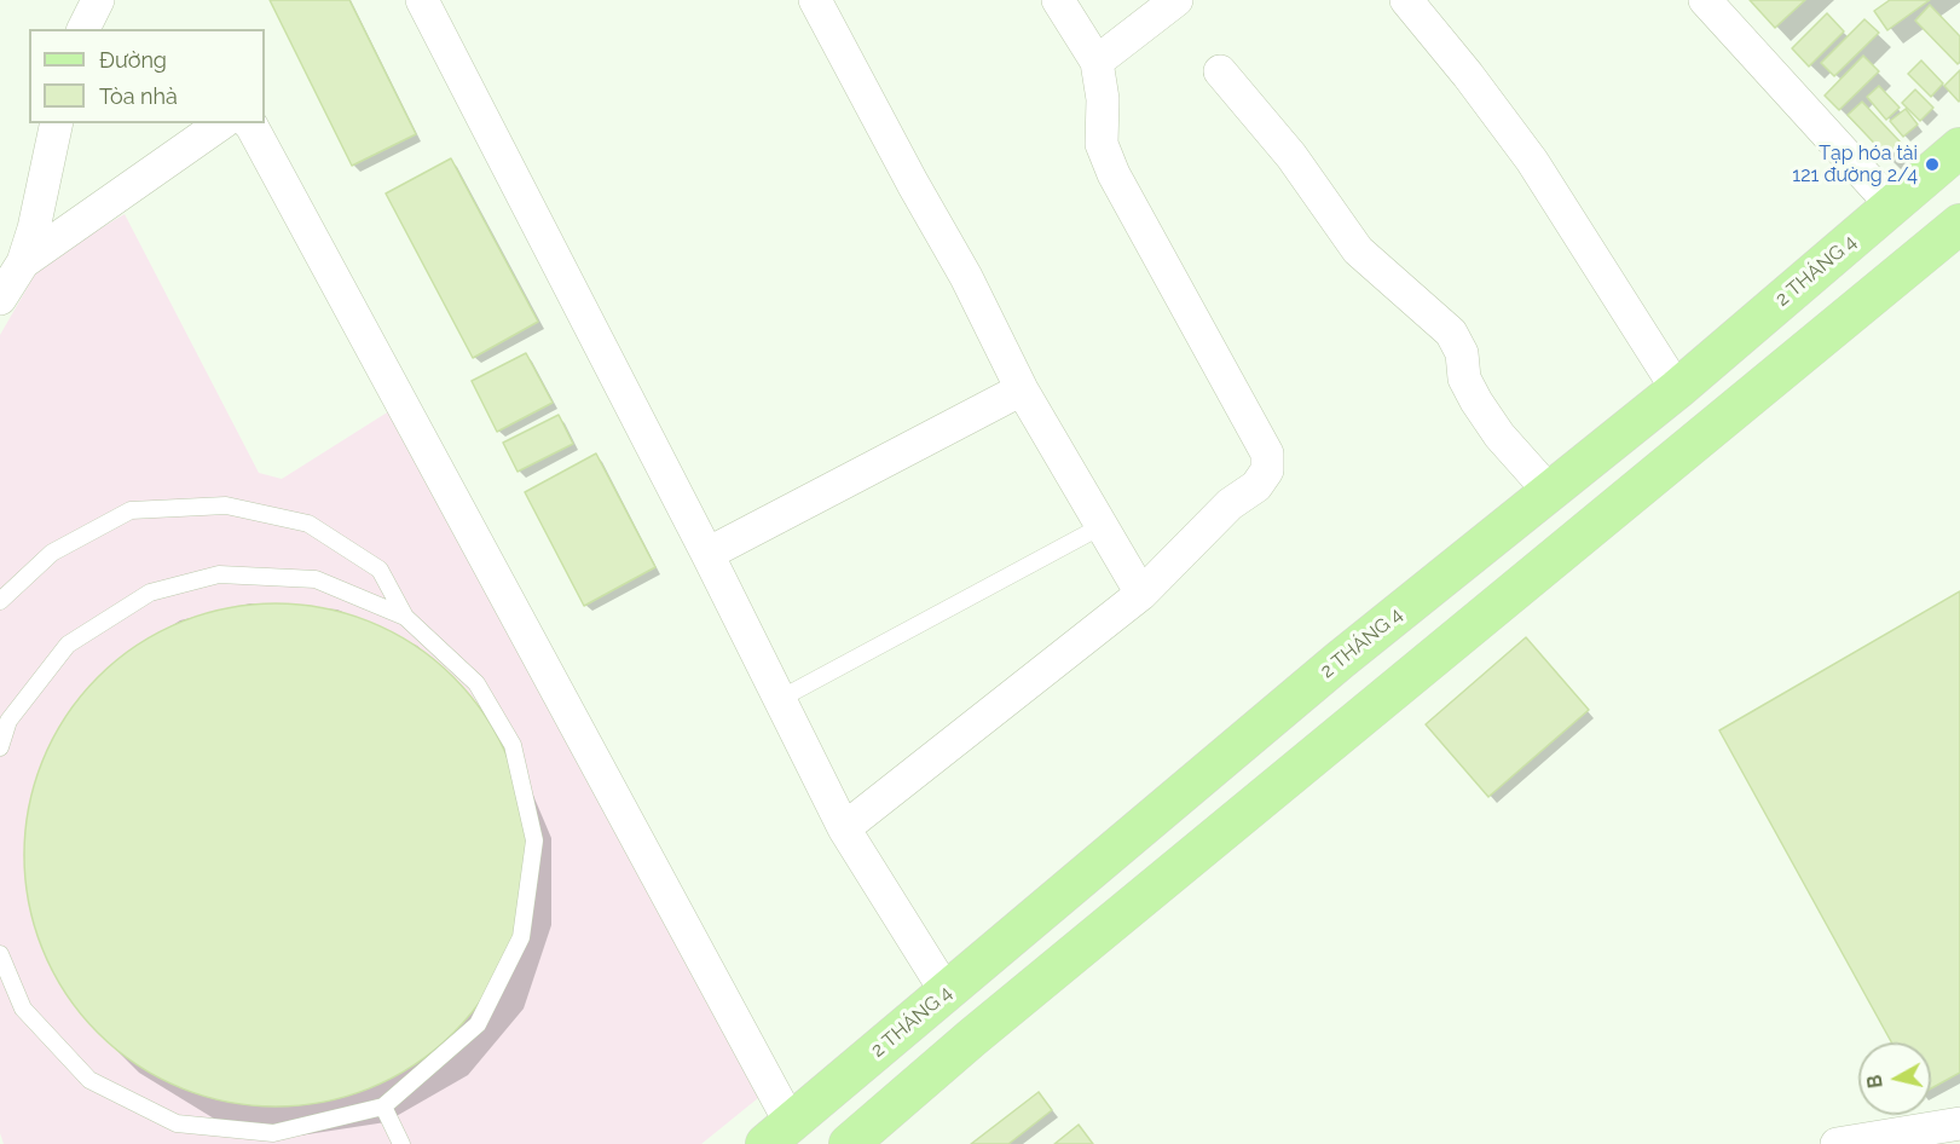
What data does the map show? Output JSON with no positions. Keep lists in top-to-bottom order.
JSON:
{
  "streets": {
    "main road": ["2 THÁNG 4"]
  },
  "places": ["Tạp hóa tài 121 đường 2/4"],
  "legend": ["Đường", "Tòa nhà"],
  "north": "left"
}
